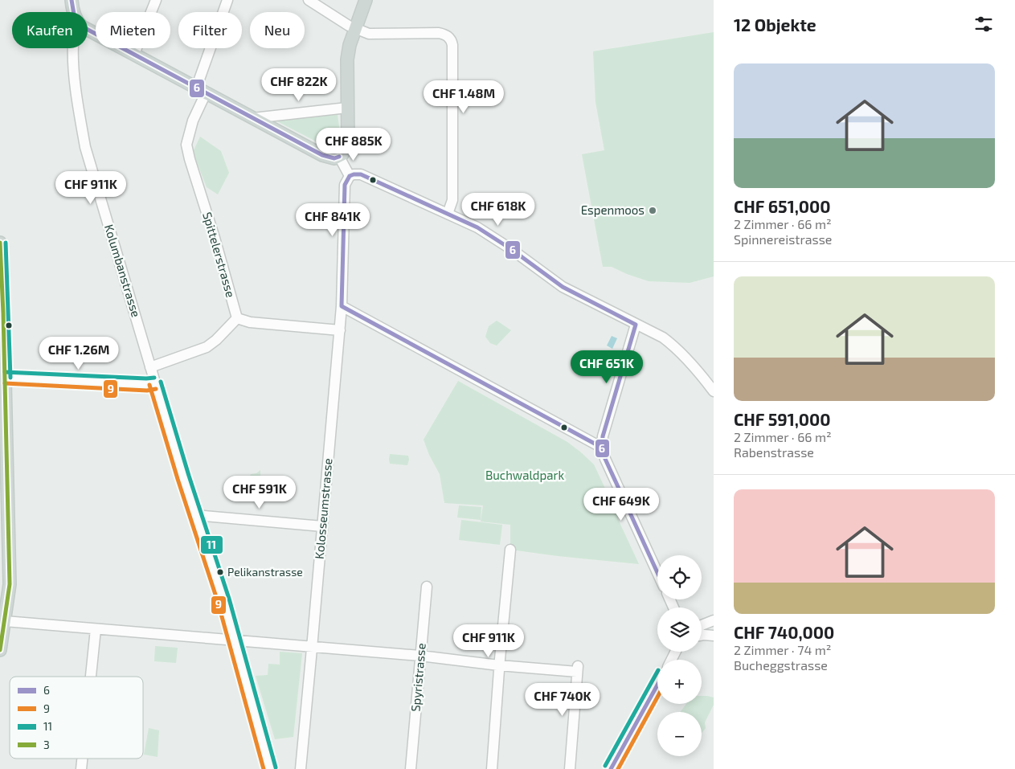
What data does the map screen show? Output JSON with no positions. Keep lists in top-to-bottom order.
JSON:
{
  "streets": {
    "street": [
      "Spittelerstrasse",
      "Kolumbanstrasse",
      "Kolosseumstrasse",
      "Spyristrasse"
    ]
  },
  "parks": ["Buchwaldpark"],
  "places": ["Espenmoos", "Pelikanstrasse"],
  "lines": [
    "transit line 6",
    "transit line 11",
    "transit line 3",
    "transit line 9"
  ],
  "legend": [
    "6",
    "9",
    "11",
    "3"
  ],
  "page": {
    "heading": "12 Objekte",
    "chip": [
      "Kaufen",
      "Mieten",
      "Filter",
      "Neu"
    ],
    "list": [
      {
        "name": "CHF 651,000",
        "note": "2 Zimmer · 66 m² · Spinnereistrasse"
      },
      {
        "name": "CHF 591,000",
        "note": "2 Zimmer · 66 m² · Rabenstrasse"
      },
      {
        "name": "CHF 740,000",
        "note": "2 Zimmer · 74 m² · Bucheggstrasse"
      }
    ],
    "price": [
      "CHF 822K",
      "CHF 1.48M",
      "CHF 885K",
      "CHF 911K",
      "CHF 618K",
      "CHF 841K",
      "CHF 1.26M",
      "CHF 651K",
      "CHF 591K",
      "CHF 649K",
      "CHF 911K",
      "CHF 740K"
    ],
    "map_buttons": ["+", "−"]
  }
}
